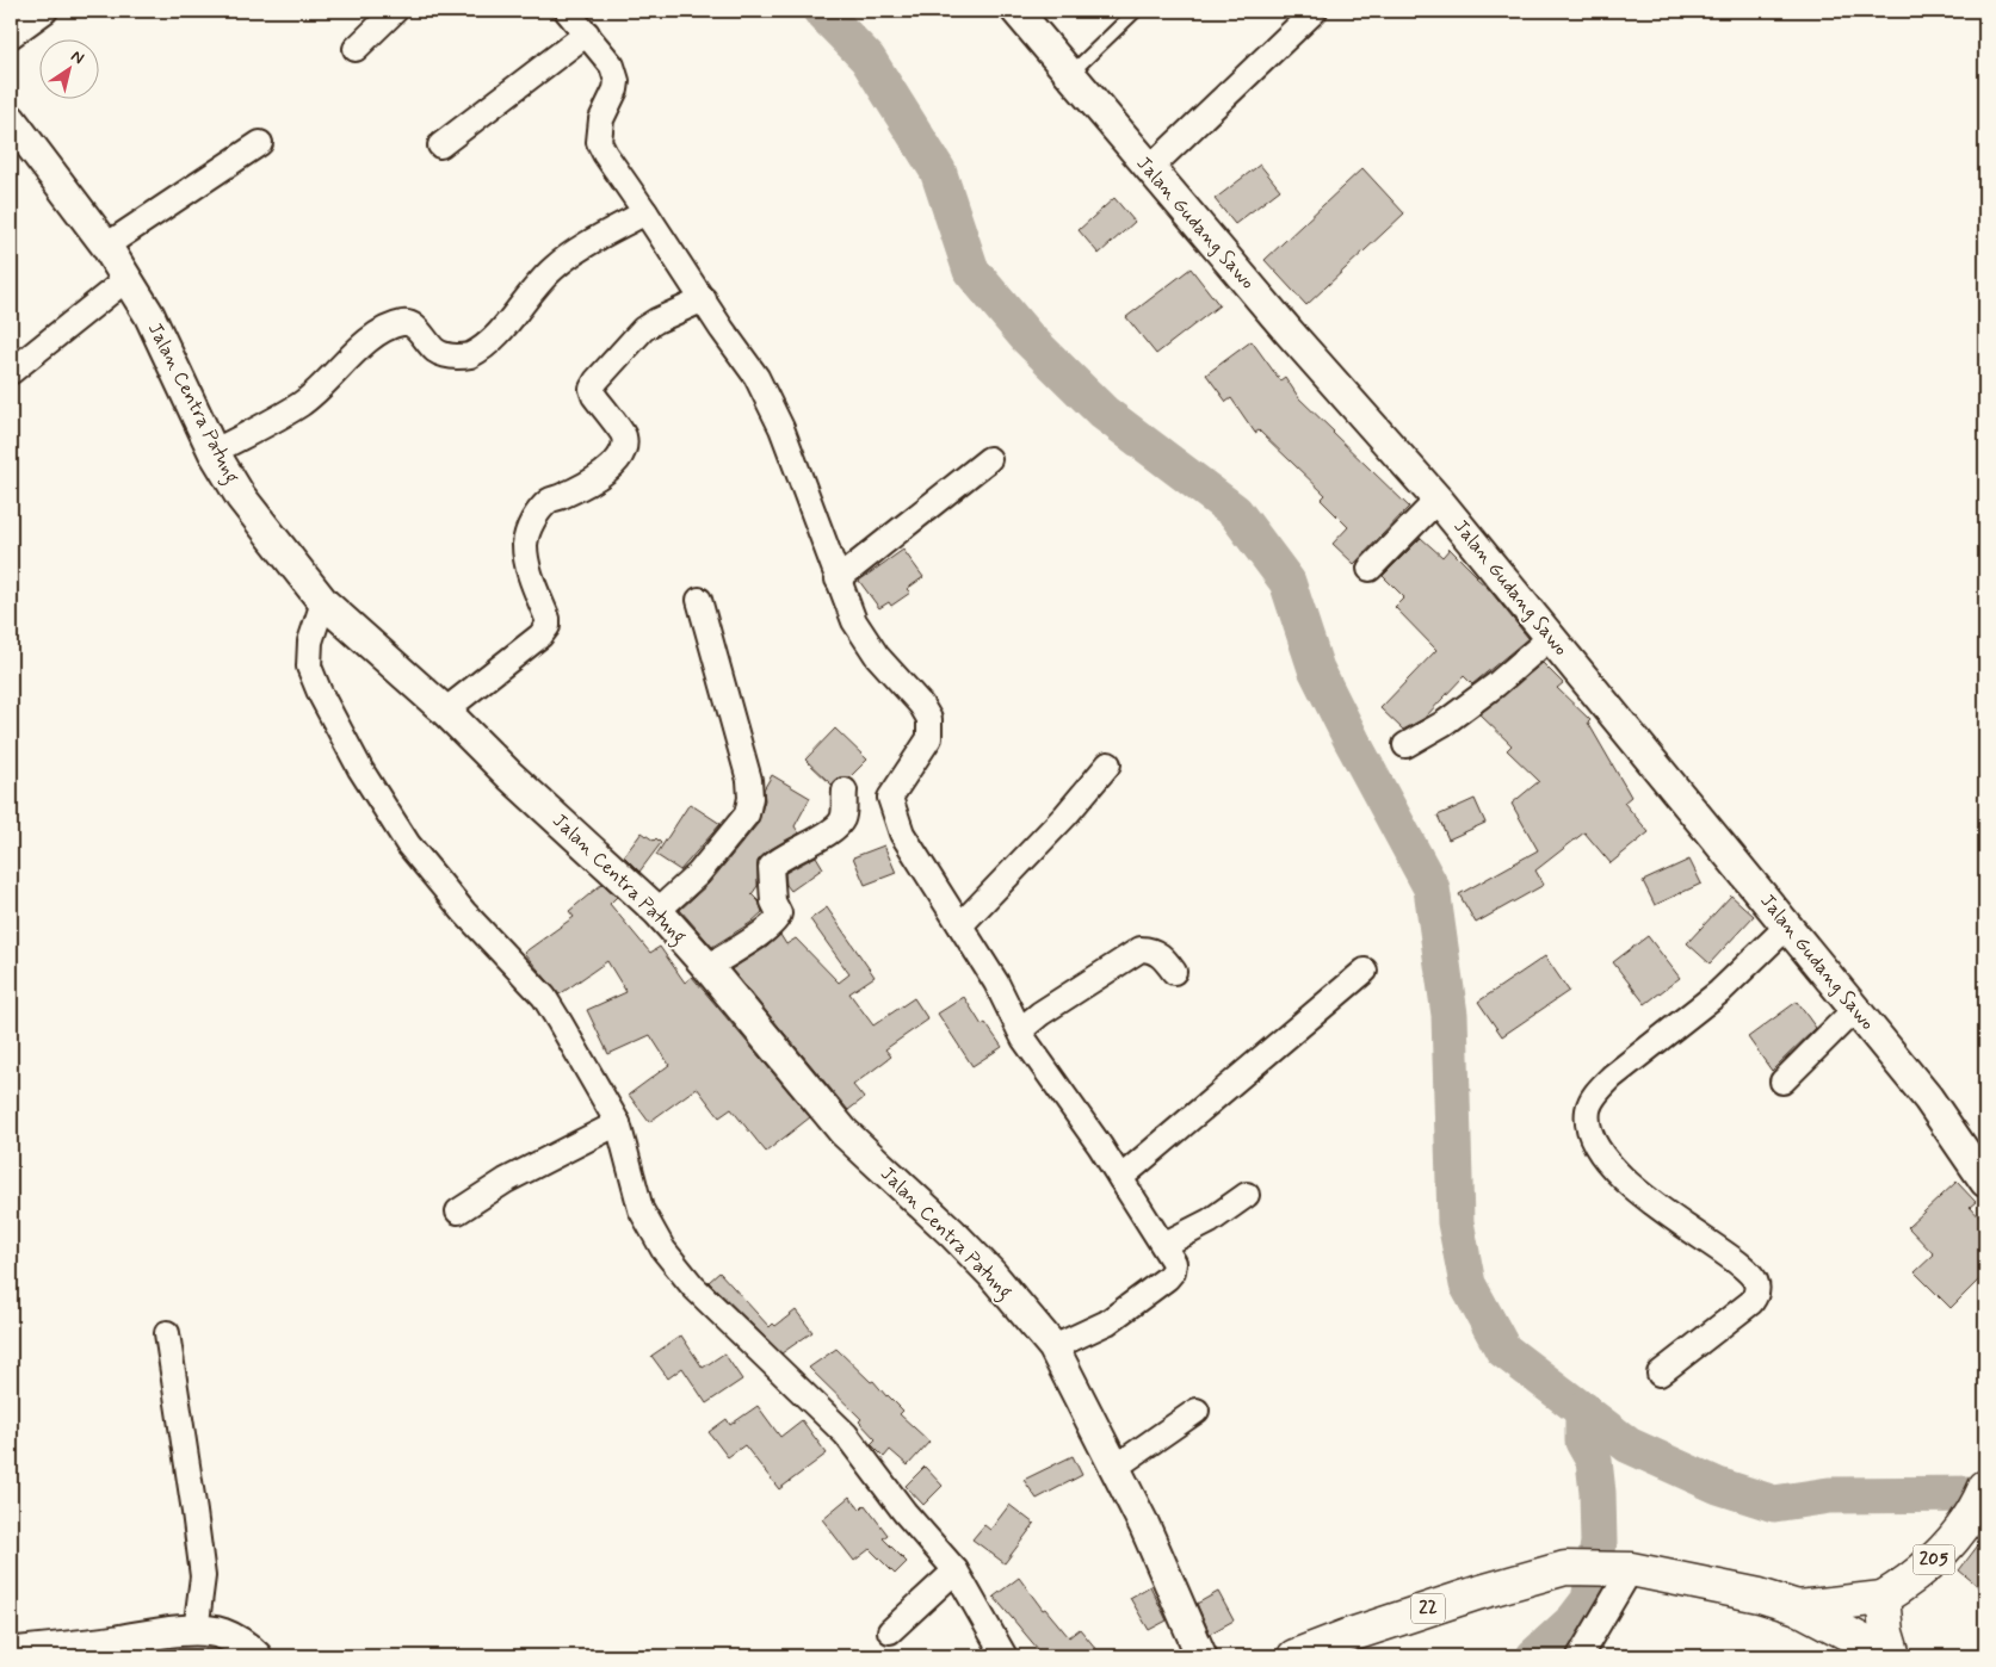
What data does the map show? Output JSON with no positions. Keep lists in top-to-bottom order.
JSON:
{
  "streets": {
    "main road": ["205", "22"],
    "street": ["Jalan Gudang Sawo", "Jalan Centra Patung"]
  },
  "crossings": [
    ["205", "22"]
  ],
  "north": "top right"
}
